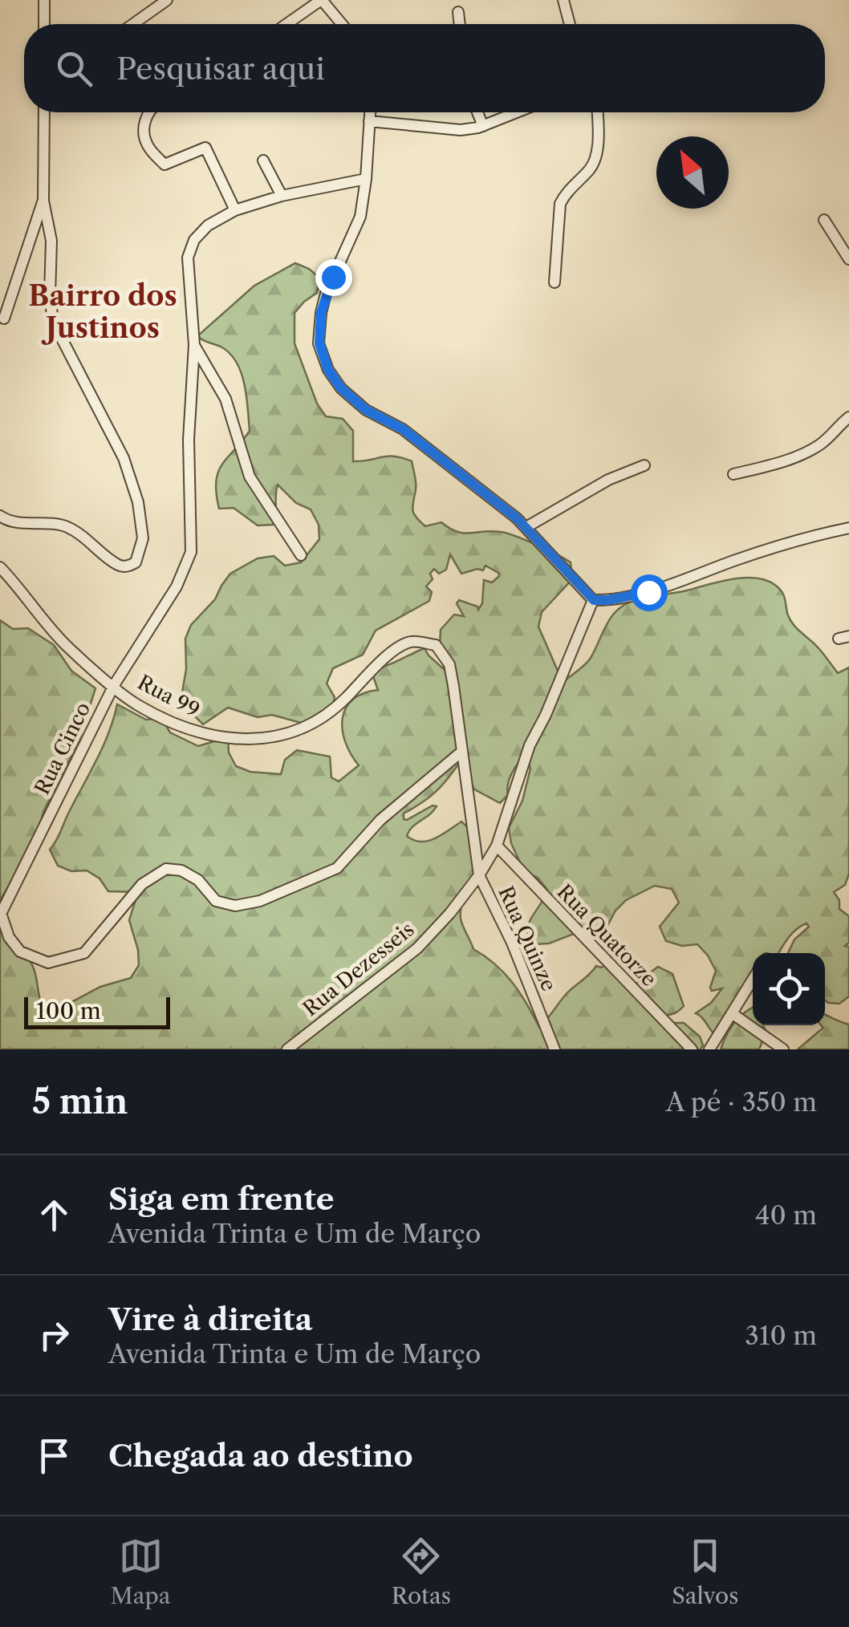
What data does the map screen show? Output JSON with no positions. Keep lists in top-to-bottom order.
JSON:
{
  "streets": {
    "street": [
      "Rua 99",
      "Rua Cinco",
      "Rua Quatorze",
      "Rua Quinze",
      "Rua Dezesseis"
    ]
  },
  "crossings": [
    ["Rua 99", "Rua Cinco"],
    ["Rua Quatorze", "Rua Quinze"],
    ["Rua Quinze", "Rua Dezesseis"]
  ],
  "districts": ["Bairro dos Justinos"],
  "scale_bar": "100 m",
  "north": "top left",
  "page": {
    "search": "Pesquisar aqui",
    "scale": "100 m",
    "heading": ["5 min", "A pé · 350 m"],
    "list": [
      ["Siga em frente", "Avenida Trinta e Um de Março", "40 m"],
      ["Vire à direita", "Avenida Trinta e Um de Março", "310 m"],
      "Chegada ao destino"
    ],
    "nav": ["Mapa", "Rotas", "Salvos"]
  }
}
